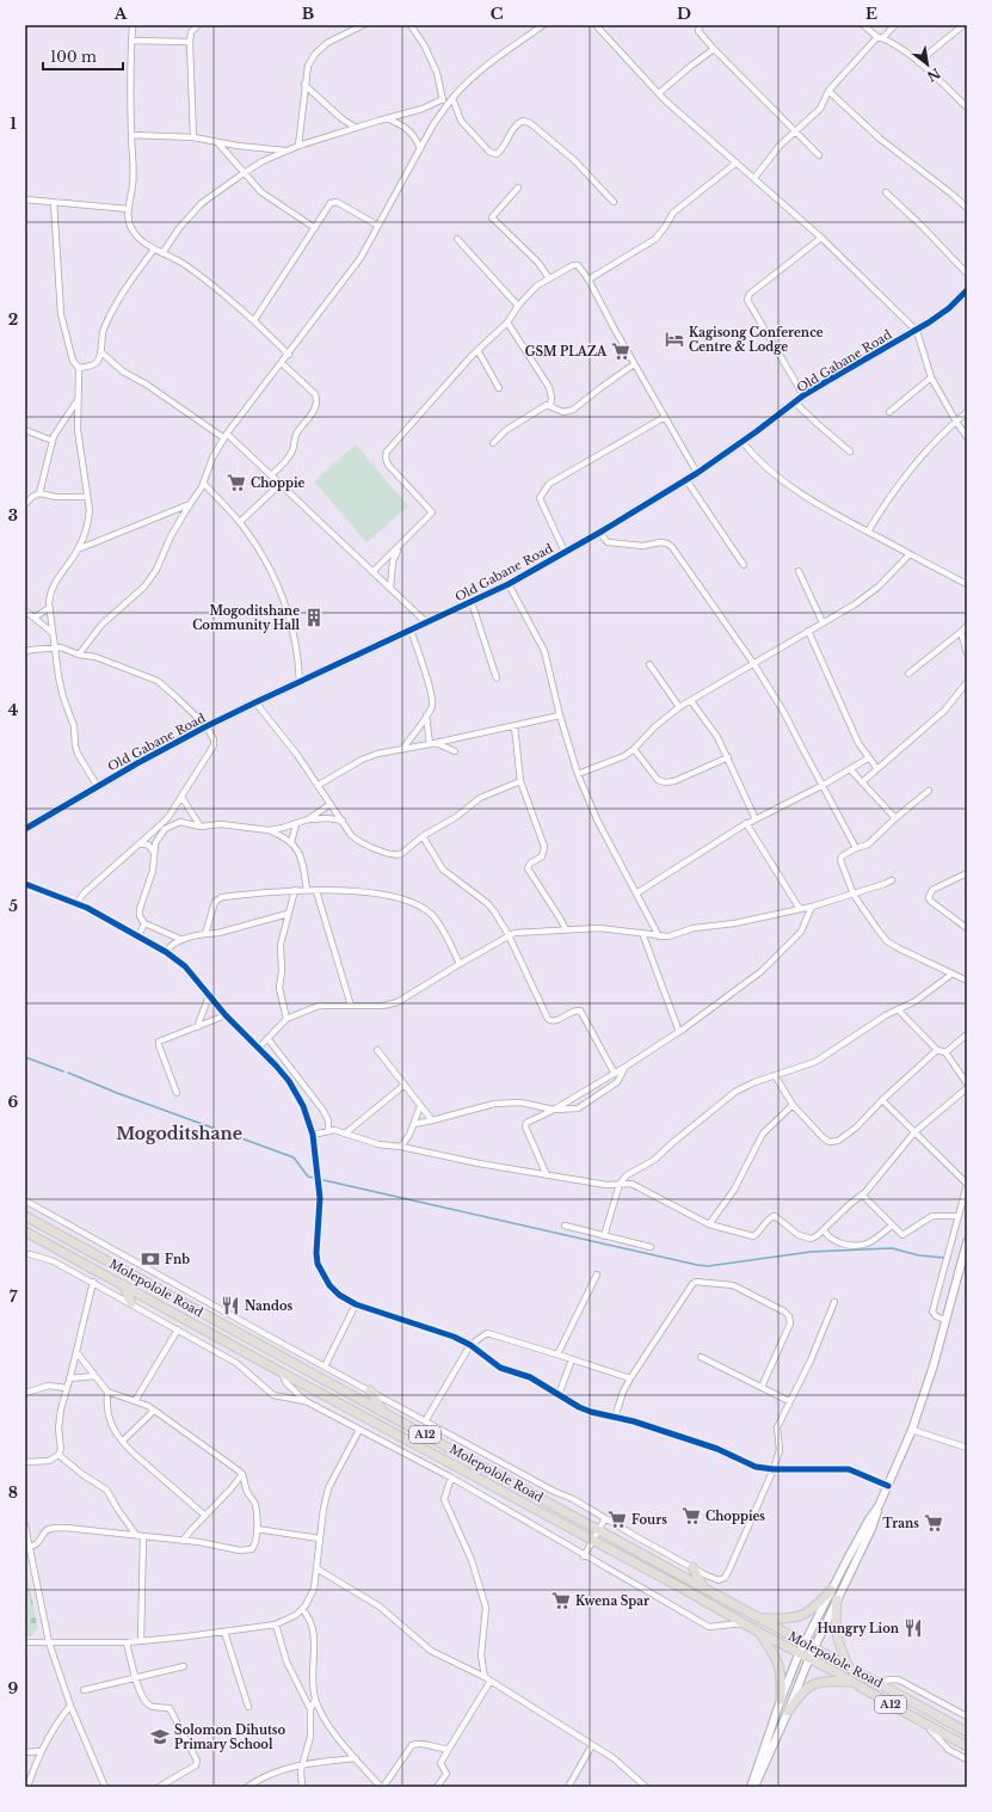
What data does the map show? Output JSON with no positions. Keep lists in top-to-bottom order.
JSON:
{
  "streets": {
    "main road": ["Molepolole Road", "A12"],
    "street": ["Old Gabane Road"]
  },
  "districts": ["Mogoditshane"],
  "places": {
    "hotel": ["Kagisong Conference Centre & Lodge"],
    "supermarket": [
      "GSM PLAZA",
      "Choppie",
      "Choppies",
      "Fours",
      "Trans",
      "Kwena Spar"
    ],
    "building": ["Mogoditshane Community Hall"],
    "bank": ["Fnb"],
    "restaurant": ["Nandos", "Hungry Lion"],
    "school or university": ["Solomon Dihutso Primary School"]
  },
  "scale_bar": "100 m",
  "north": "bottom right",
  "grid": {
    "columns": [
      "A",
      "B",
      "C",
      "D",
      "E"
    ],
    "rows": [
      "1",
      "2",
      "3",
      "4",
      "5",
      "6",
      "7",
      "8",
      "9"
    ]
  }
}
